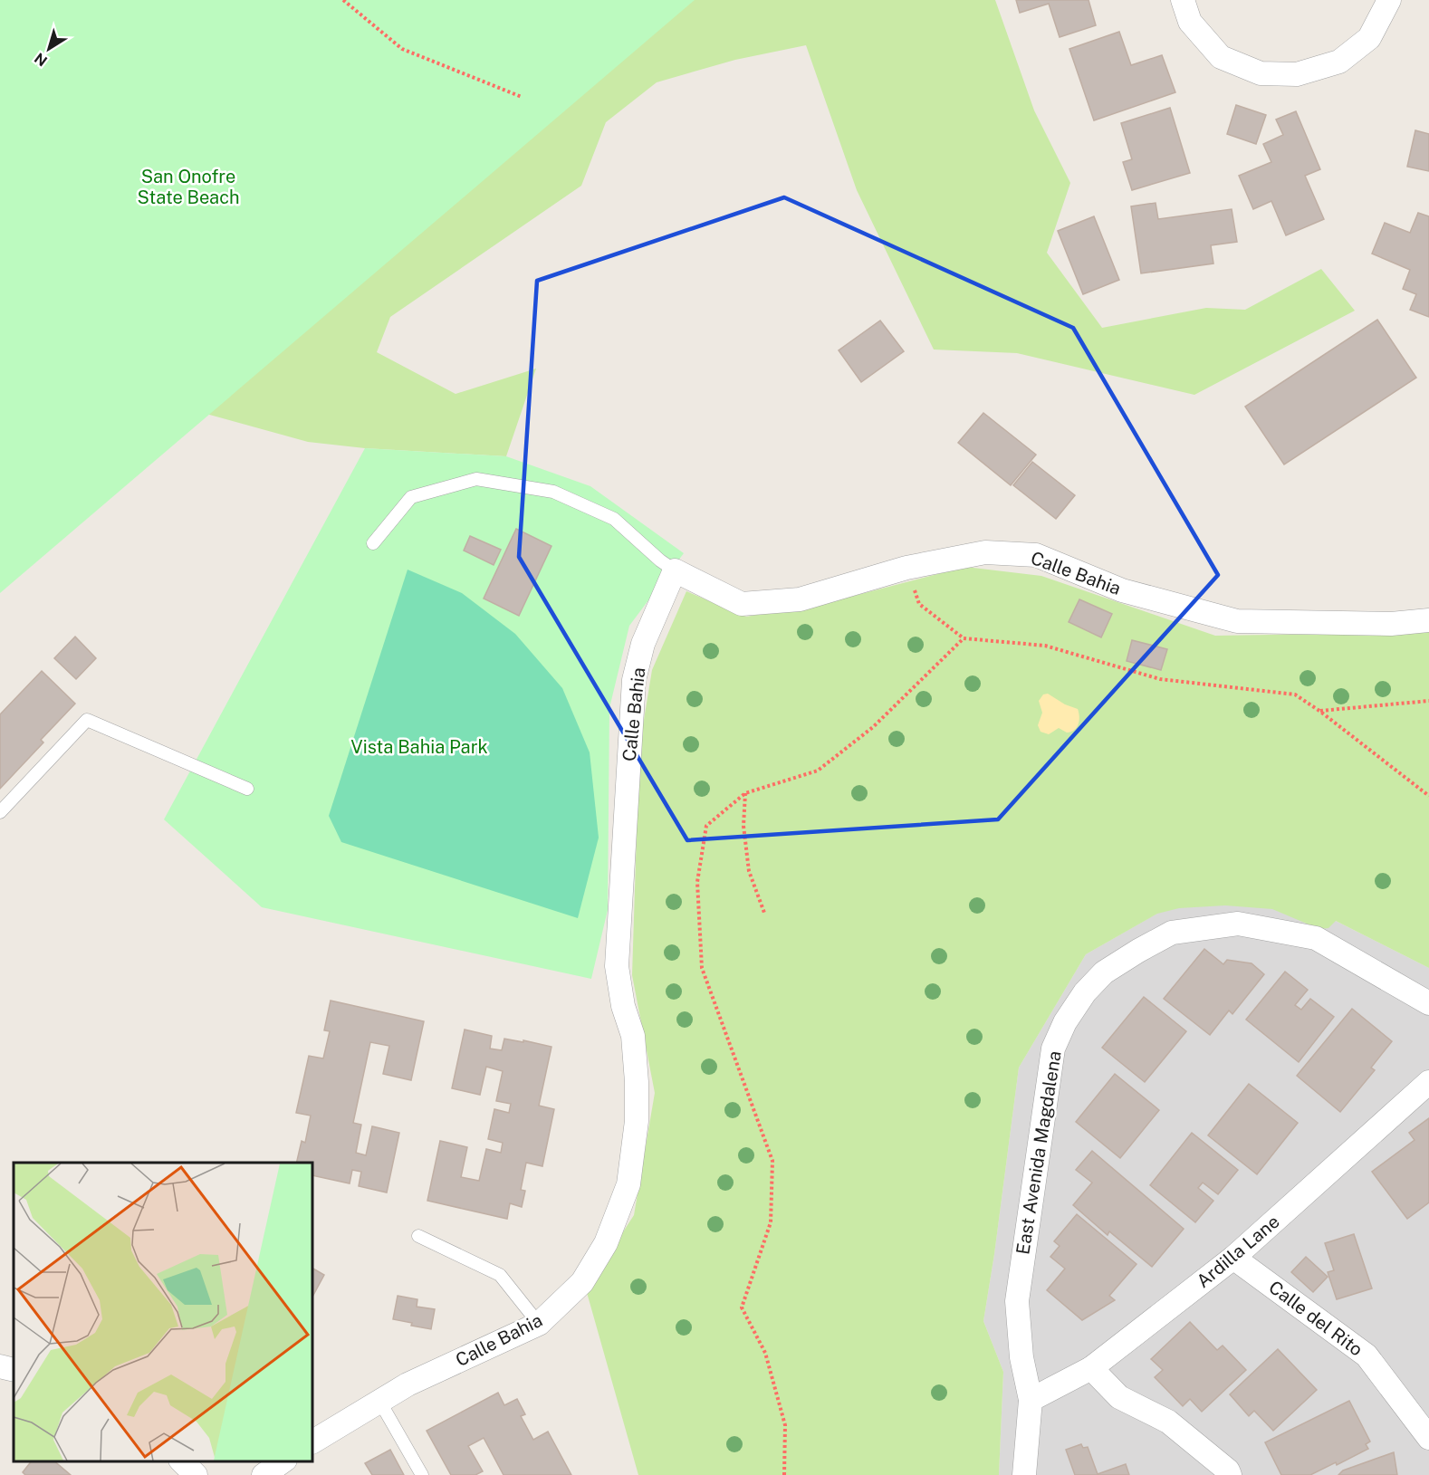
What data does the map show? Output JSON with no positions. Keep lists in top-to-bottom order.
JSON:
{
  "streets": {
    "street": [
      "Calle Bahia",
      "East Avenida Magdalena",
      "Ardilla Lane",
      "Calle del Rito"
    ]
  },
  "crossings": [
    ["East Avenida Magdalena", "Ardilla Lane"],
    ["Ardilla Lane", "Calle del Rito"]
  ],
  "parks": ["San Onofre State Beach", "Vista Bahia Park"],
  "north": "bottom left"
}
